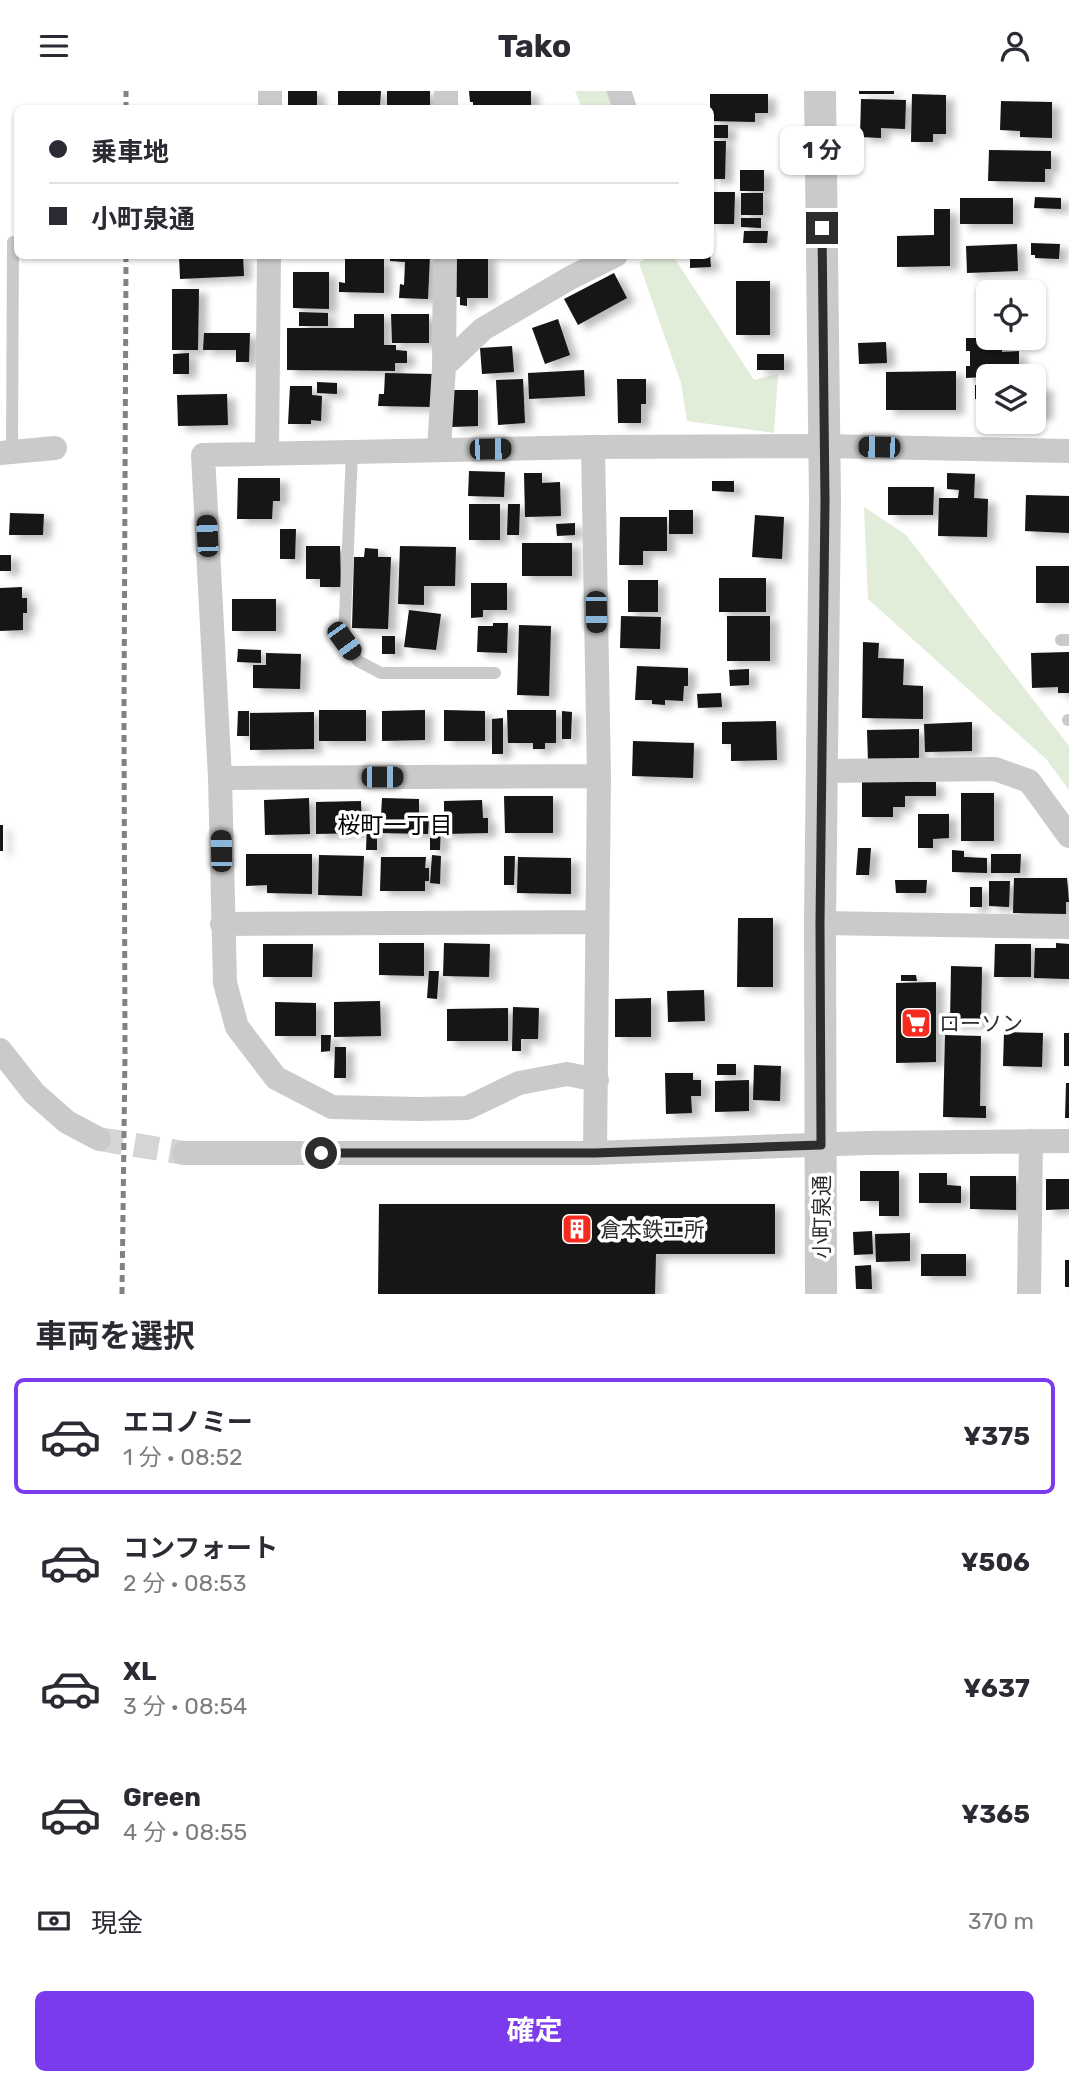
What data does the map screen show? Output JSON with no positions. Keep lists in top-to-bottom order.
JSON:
{
  "streets": {
    "street": ["小町泉通"]
  },
  "districts": ["桜町一丁目"],
  "places": {
    "supermarket": ["ローソン"],
    "building": ["倉本鉄工所"]
  },
  "page": {
    "header": "Tako",
    "banner": ["乗車地", "小町泉通"],
    "bubble": "1 分",
    "heading": "車両を選択",
    "list": [
      {
        "name": "エコノミー",
        "note": "1 分 · 08:52",
        "value": "¥375"
      },
      {
        "name": "コンフォート",
        "note": "2 分 · 08:53",
        "value": "¥506"
      },
      {
        "name": "XL",
        "note": "3 分 · 08:54",
        "value": "¥637"
      },
      {
        "name": "Green",
        "note": "4 分 · 08:55",
        "value": "¥365"
      }
    ],
    "pay": ["現金", "370 m"],
    "buttons": "確定"
  }
}
